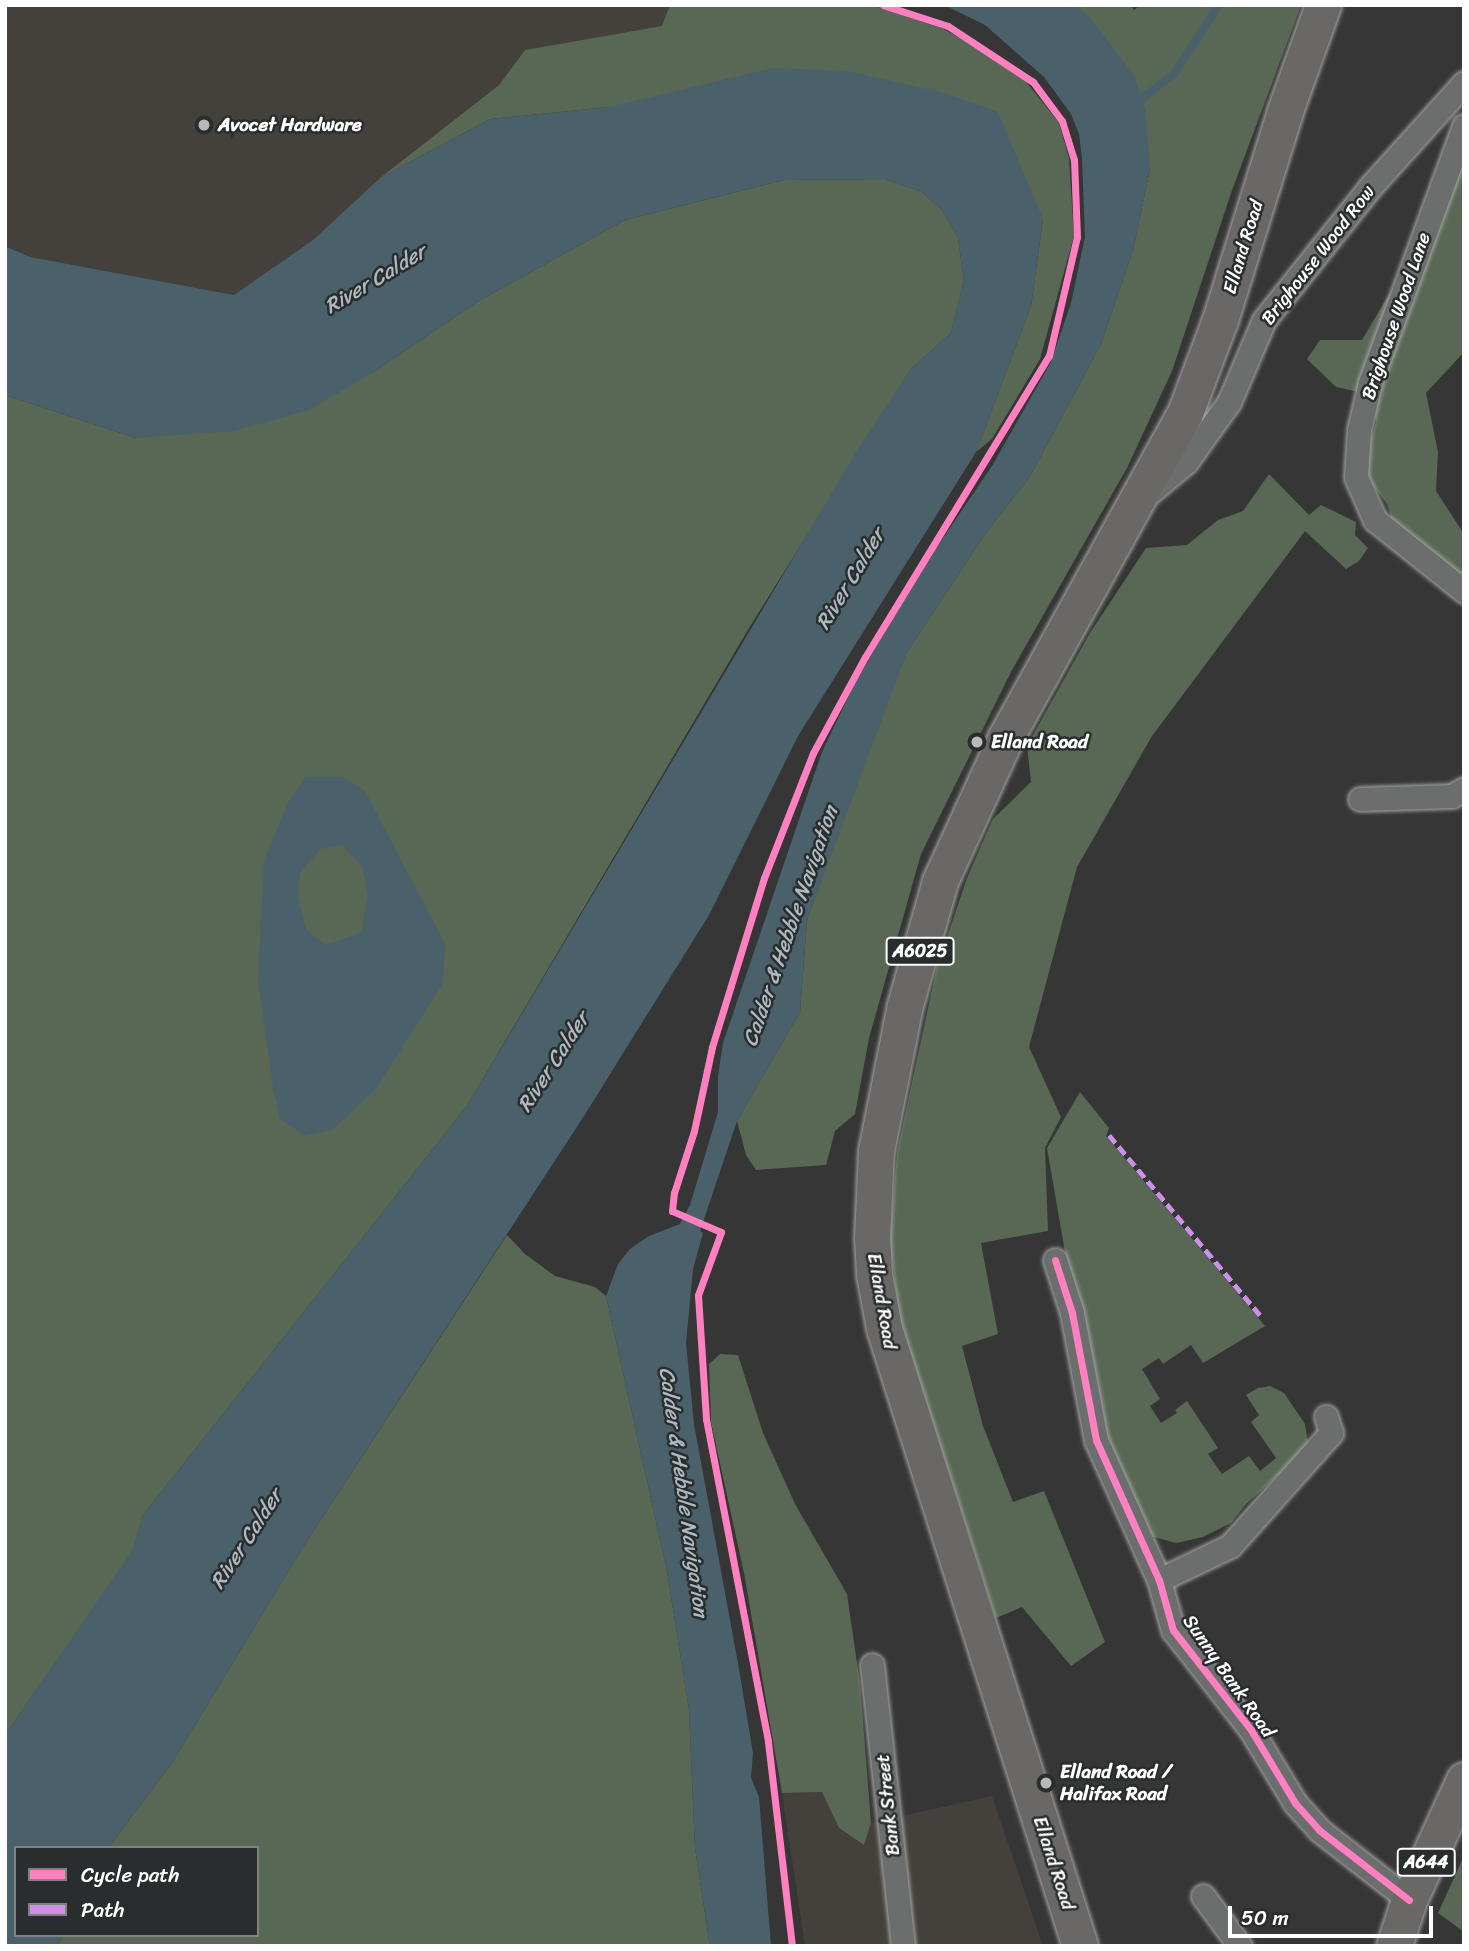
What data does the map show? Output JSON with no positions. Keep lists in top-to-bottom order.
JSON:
{
  "streets": {
    "main road": ["Elland Road", "A6025", "A644"],
    "street": [
      "Brighouse Wood Row",
      "Brighouse Wood Lane",
      "Sunny Bank Road",
      "Bank Street"
    ]
  },
  "crossings": [
    ["Elland Road", "Brighouse Wood Row"],
    ["Sunny Bank Road", "A644"]
  ],
  "water": ["River Calder", "Calder & Hebble Navigation"],
  "places": ["Avocet Hardware", "Elland Road", "Elland Road / Halifax Road"],
  "legend": ["Cycle path", "Path"],
  "scale_bar": "50 m"
}
